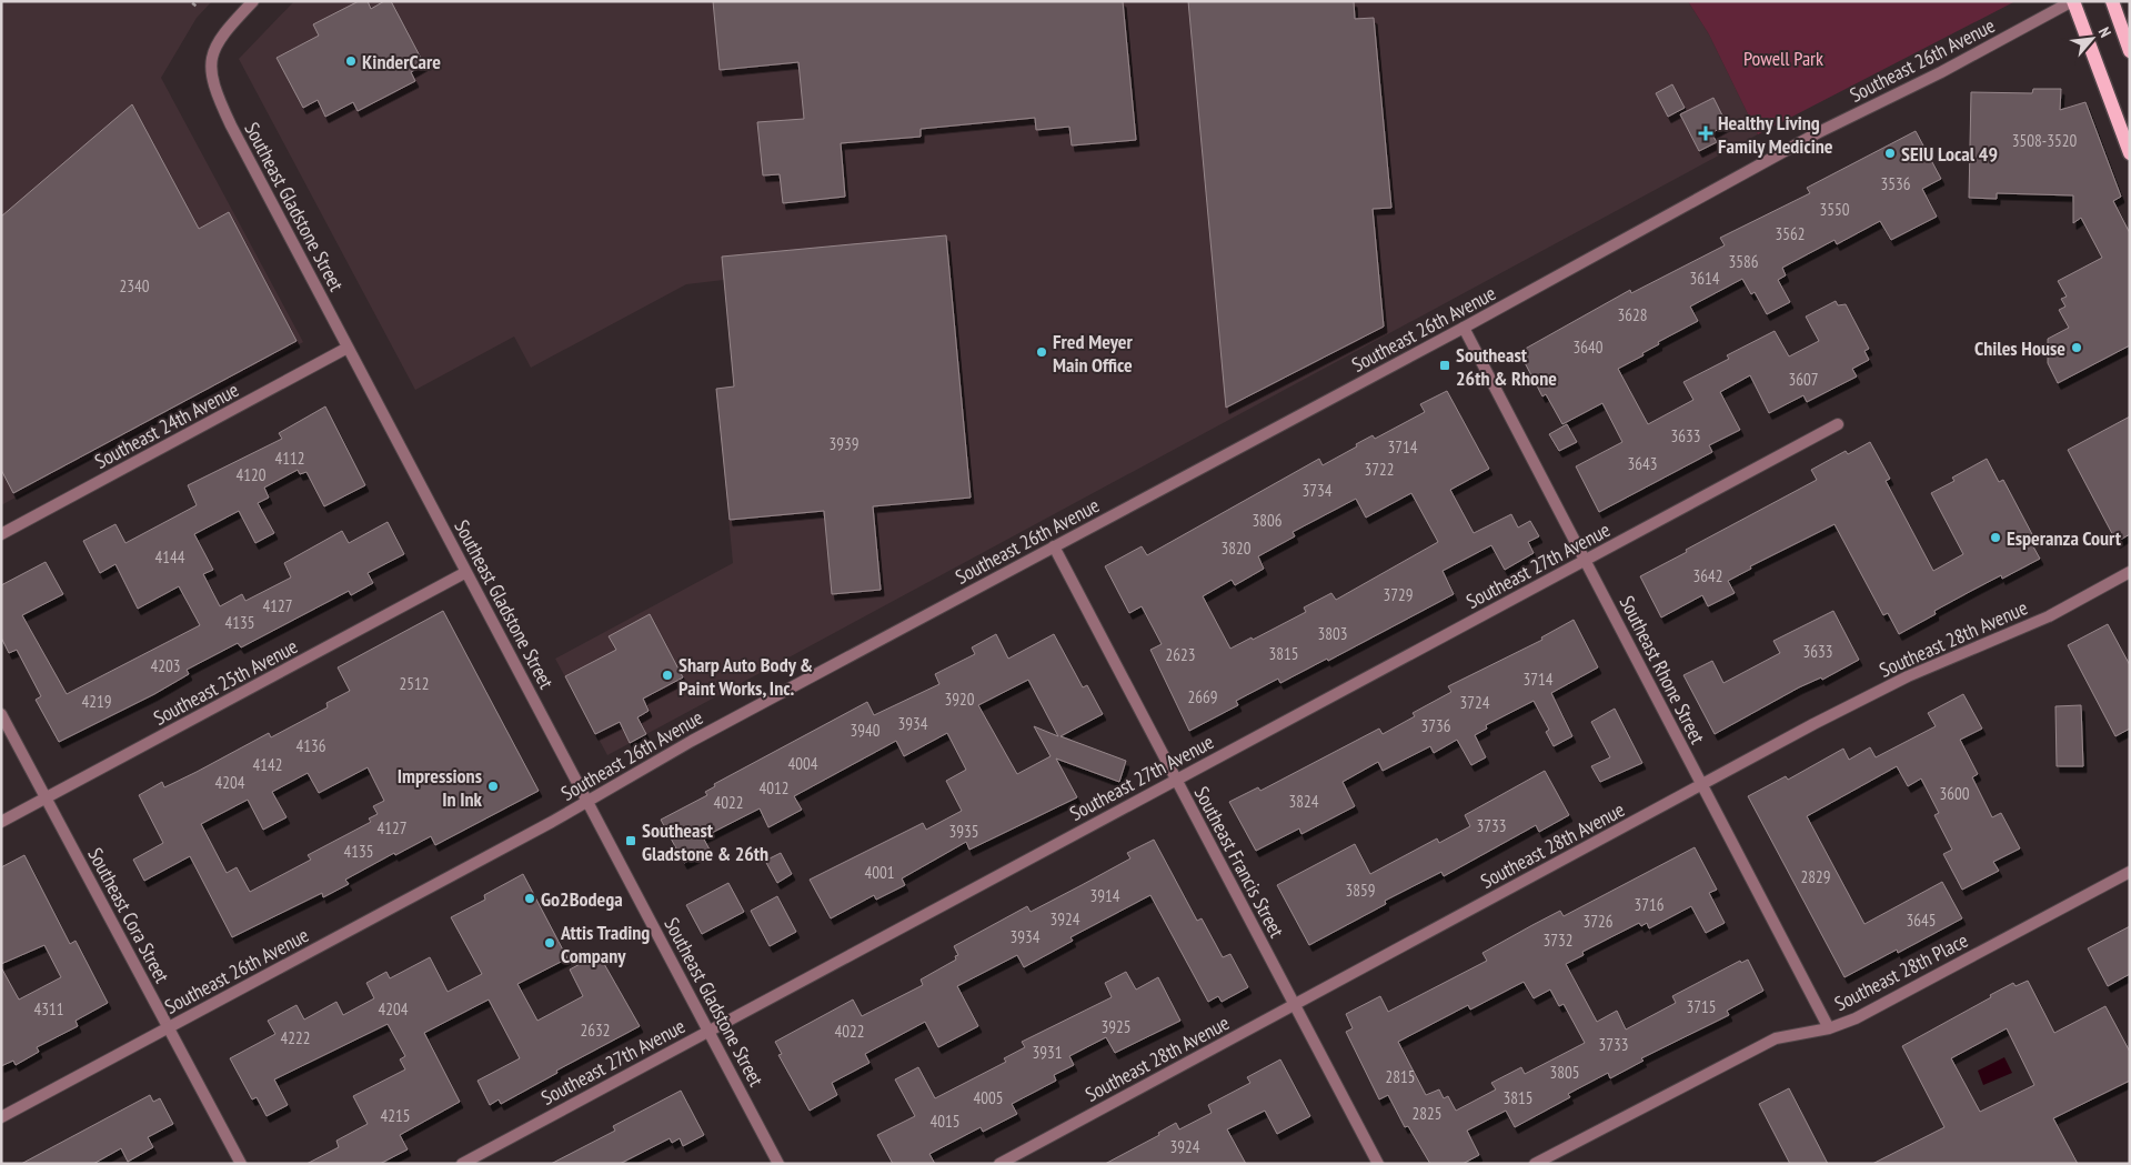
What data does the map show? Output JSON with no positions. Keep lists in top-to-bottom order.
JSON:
{
  "streets": {
    "street": [
      "Southeast 26th Avenue",
      "Southeast Gladstone Street",
      "Southeast 24th Avenue",
      "Southeast 27th Avenue",
      "Southeast 28th Avenue",
      "Southeast Rhone Street",
      "Southeast 25th Avenue",
      "Southeast Francis Street",
      "Southeast Cora Street",
      "Southeast 28th Place"
    ]
  },
  "crossings": [
    ["Southeast 26th Avenue", "Southeast Gladstone Street"],
    ["Southeast 26th Avenue", "Southeast Rhone Street"],
    ["Southeast 26th Avenue", "Southeast Francis Street"],
    ["Southeast 26th Avenue", "Southeast Cora Street"],
    ["Southeast Gladstone Street", "Southeast 24th Avenue"],
    ["Southeast Gladstone Street", "Southeast 27th Avenue"],
    ["Southeast Gladstone Street", "Southeast 25th Avenue"],
    ["Southeast 27th Avenue", "Southeast Rhone Street"],
    ["Southeast 27th Avenue", "Southeast Francis Street"],
    ["Southeast 28th Avenue", "Southeast Rhone Street"],
    ["Southeast 28th Avenue", "Southeast Francis Street"],
    ["Southeast Rhone Street", "Southeast 28th Place"],
    ["Southeast 25th Avenue", "Southeast Cora Street"]
  ],
  "parks": ["Powell Park"],
  "places": {
    "other": [
      "KinderCare",
      "SEIU Local 49",
      "Chiles House",
      "Fred Meyer Main Office",
      "Esperanza Court",
      "Sharp Auto Body & Paint Works, Inc.",
      "Impressions In Ink",
      "Go2Bodega",
      "Attis Trading Company"
    ],
    "health": ["Healthy Living Family Medicine"],
    "transit": ["Southeast 26th & Rhone", "Southeast Gladstone & 26th"]
  },
  "house_numbers": [
    "3508-3520",
    "3536",
    "3550",
    "3562",
    "3586",
    "3614",
    "2340",
    "3628",
    "3640",
    "3607",
    "3633",
    "3939",
    "3714",
    "4112",
    "3643",
    "3722",
    "4120",
    "3734",
    "3806",
    "3820",
    "4144",
    "3642",
    "3729",
    "4127",
    "4135",
    "3803",
    "3633",
    "3815",
    "2623",
    "4203",
    "3714",
    "2512",
    "2669",
    "3920",
    "4219",
    "3724",
    "3934",
    "3736",
    "3940",
    "4136",
    "4004",
    "4142",
    "4204",
    "4012",
    "3600",
    "3824",
    "4022",
    "3733",
    "4127",
    "3935",
    "4135",
    "4001",
    "2829",
    "3859",
    "3914",
    "3716",
    "3924",
    "3645",
    "3726",
    "3934",
    "3732",
    "3715",
    "4311",
    "4204",
    "3925",
    "2632",
    "4022",
    "4222",
    "3733",
    "3931",
    "3805",
    "2815",
    "4005",
    "3815",
    "2825",
    "4215",
    "4015",
    "3924"
  ],
  "north": "top right"
}
